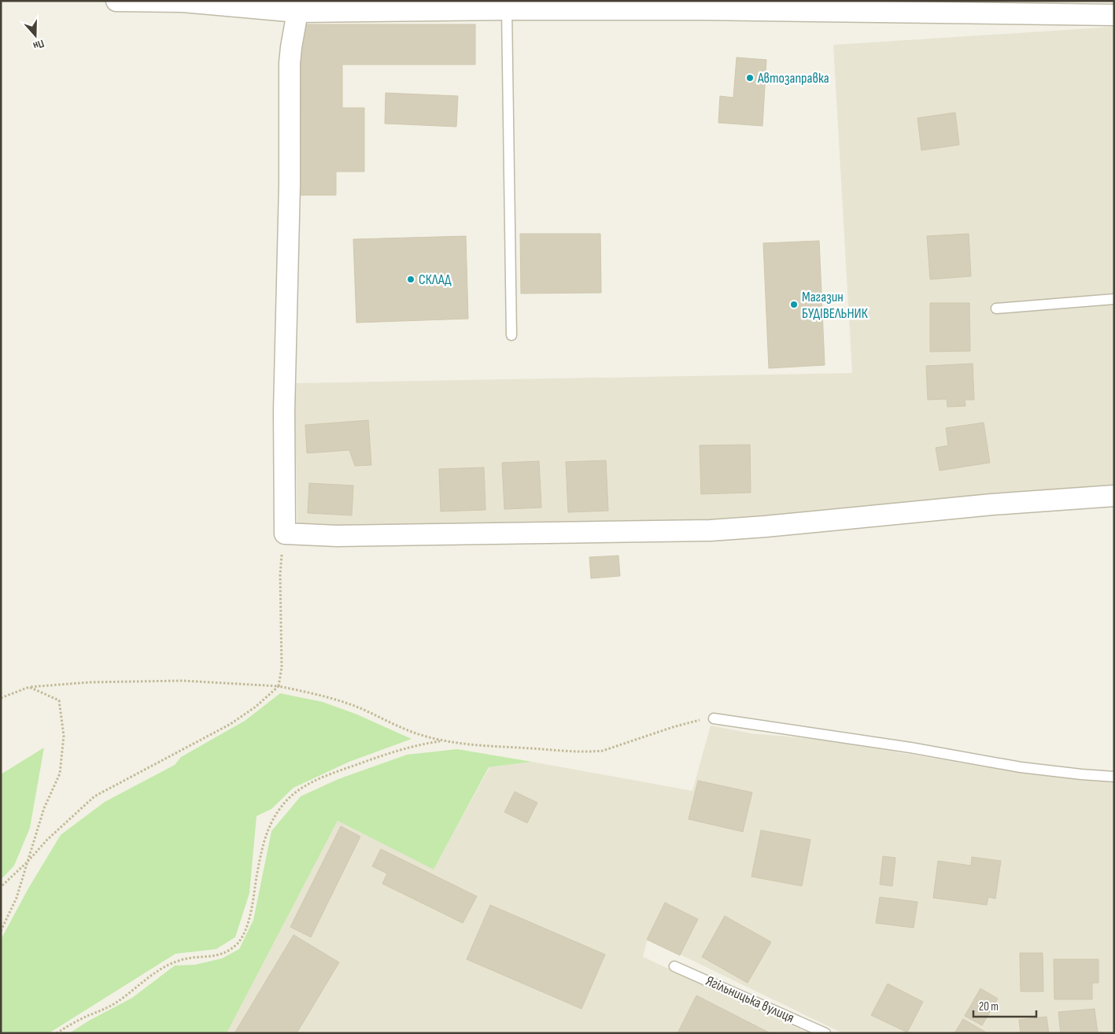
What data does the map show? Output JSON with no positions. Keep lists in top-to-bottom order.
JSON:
{
  "streets": {
    "lane": ["Ягільницька вулиця"]
  },
  "places": ["Автозаправка", "СКЛАД", "Магазин БУДІВЕЛЬНИК"],
  "scale_bar": "20 m",
  "north": "bottom"
}
